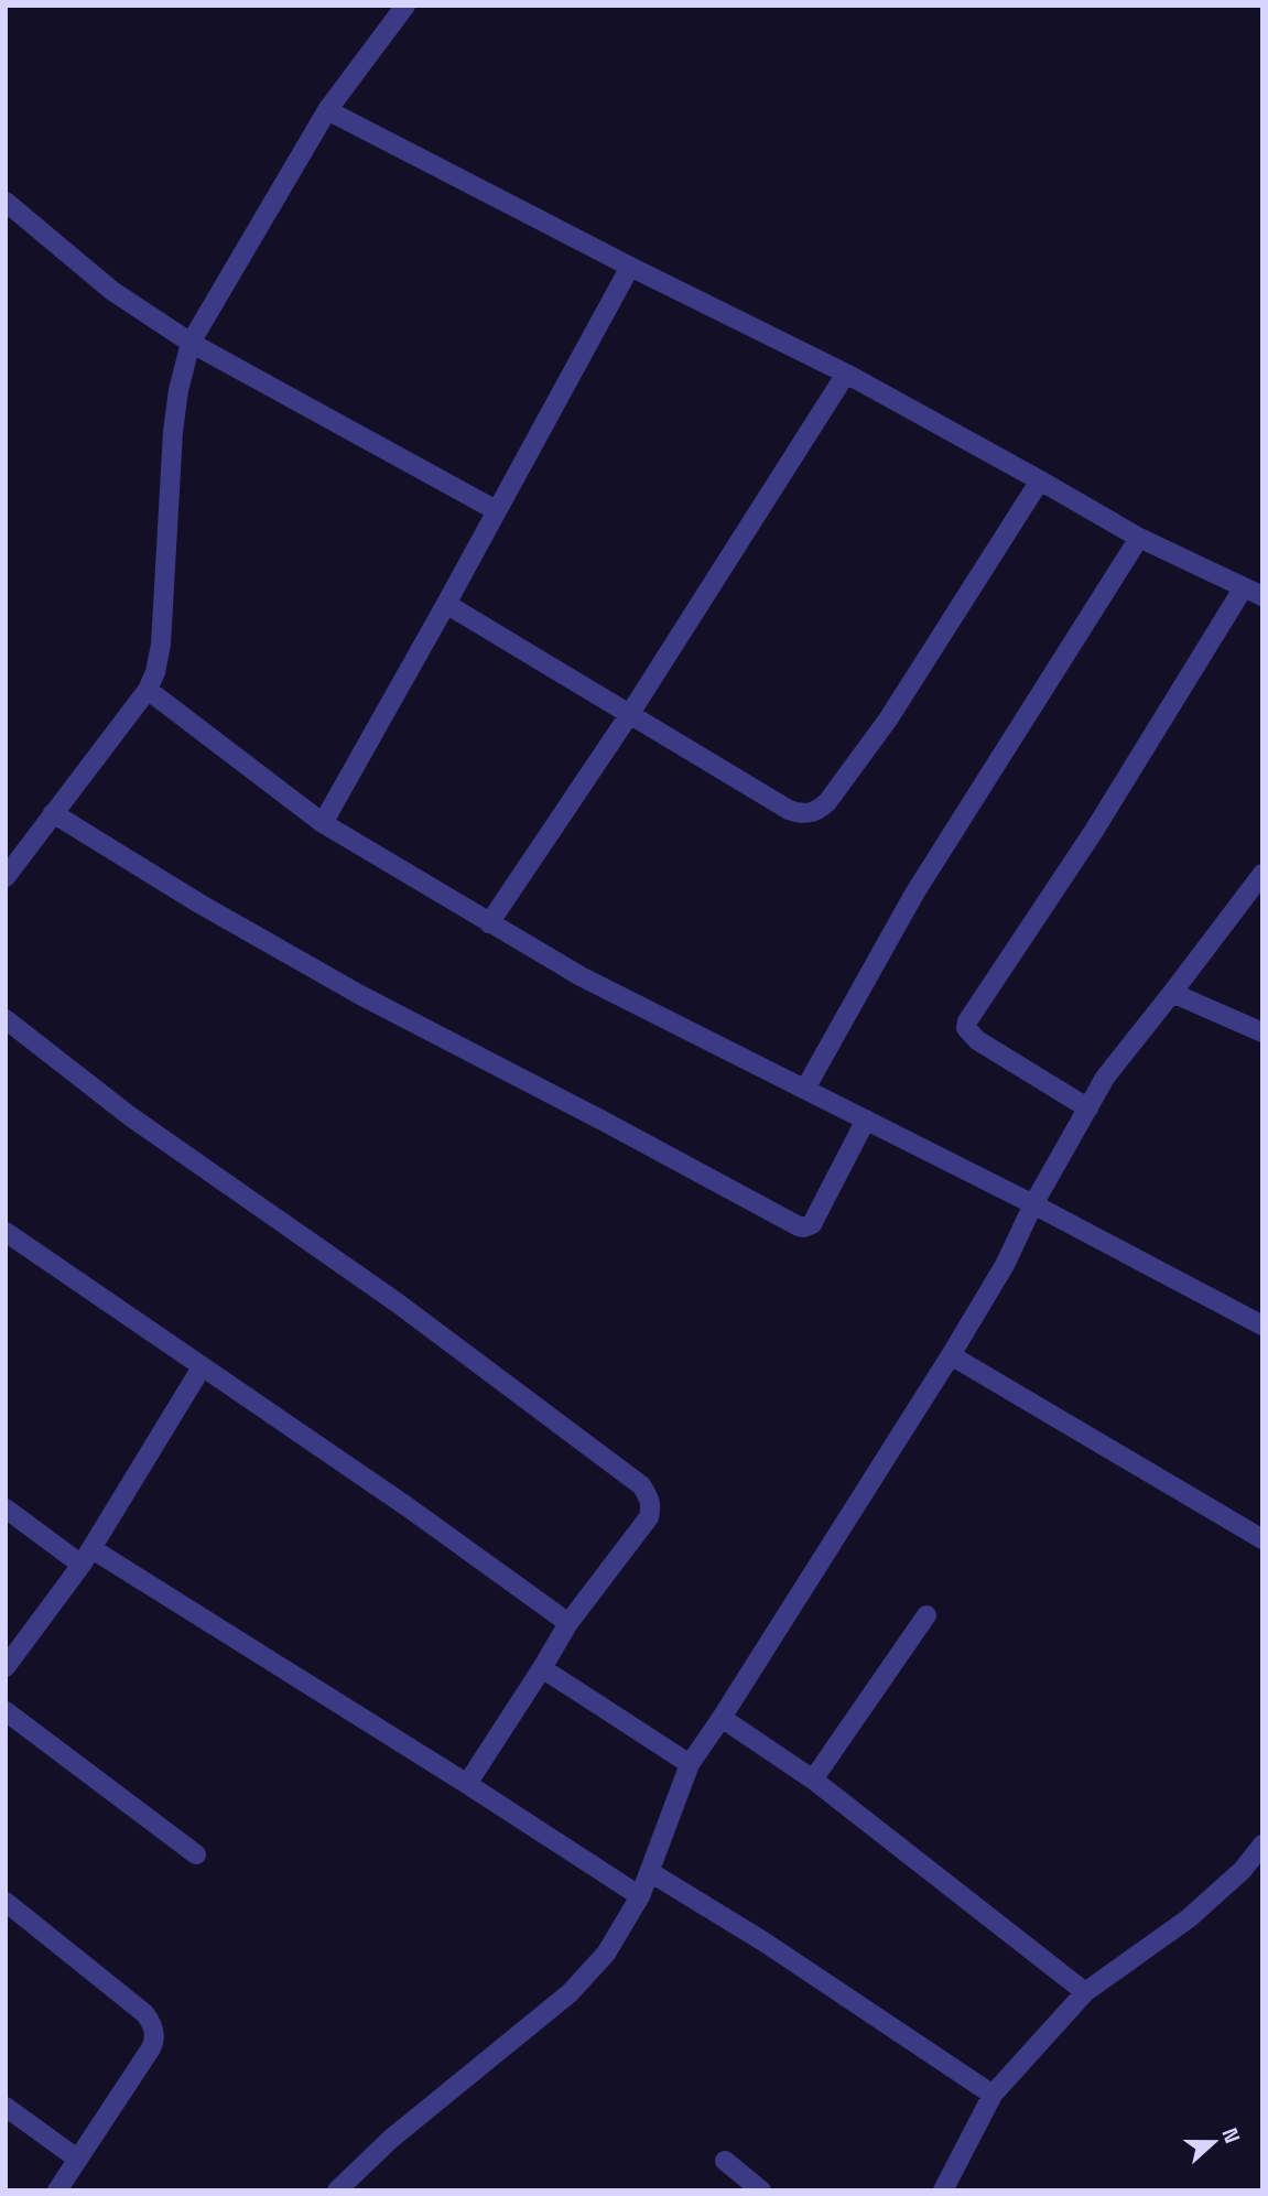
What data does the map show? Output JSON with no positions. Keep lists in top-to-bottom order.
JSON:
{
  "north": "right"
}
